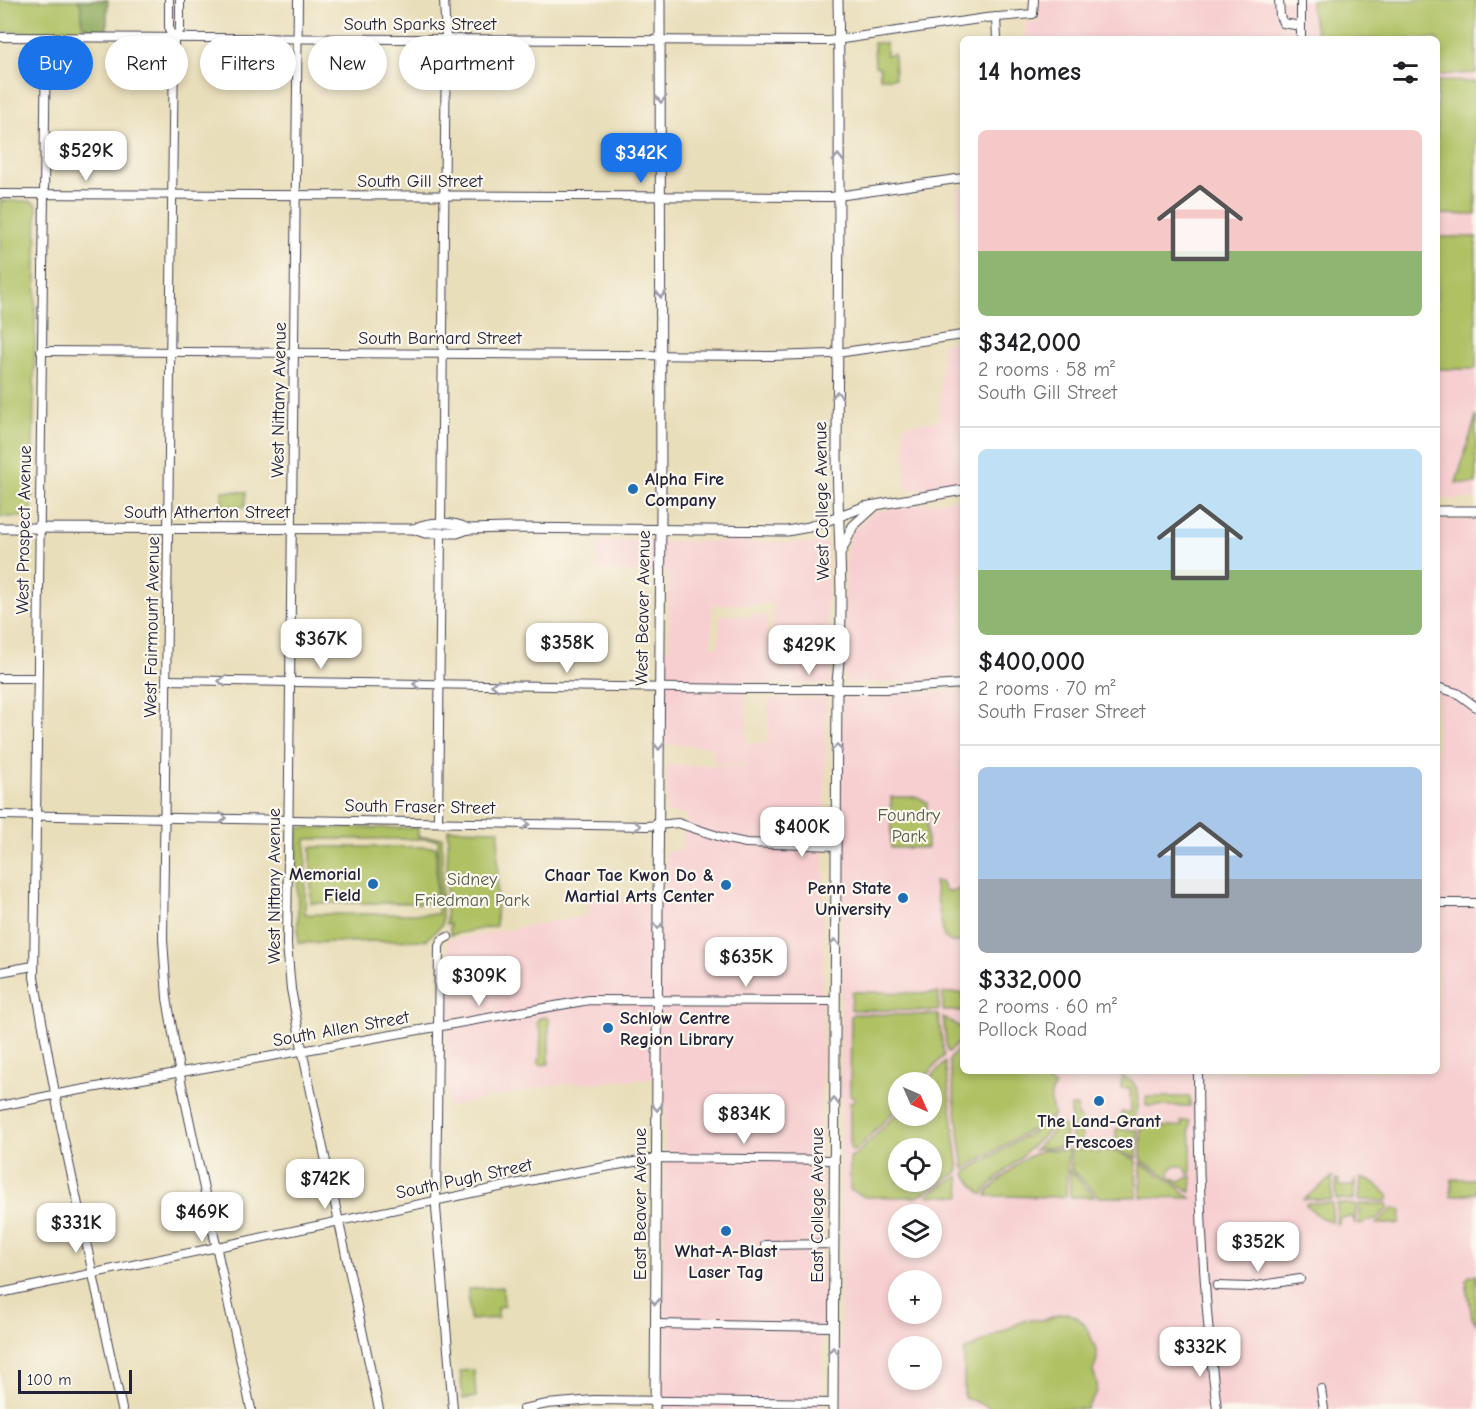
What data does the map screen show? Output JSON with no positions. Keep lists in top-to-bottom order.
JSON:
{
  "streets": {
    "main road": [
      "West College Avenue",
      "South Atherton Street",
      "West Beaver Avenue",
      "East Beaver Avenue",
      "East College Avenue"
    ],
    "street": [
      "South Sparks Street",
      "South Gill Street",
      "South Barnard Street",
      "West Nittany Avenue",
      "West Prospect Avenue",
      "West Fairmount Avenue",
      "South Fraser Street",
      "South Allen Street",
      "South Pugh Street"
    ]
  },
  "crossings": [
    ["South Sparks Street", "West Nittany Avenue"],
    ["South Sparks Street", "West College Avenue"],
    ["South Sparks Street", "West Beaver Avenue"],
    ["South Gill Street", "West Nittany Avenue"],
    ["South Gill Street", "West College Avenue"],
    ["South Gill Street", "West Prospect Avenue"],
    ["South Gill Street", "West Beaver Avenue"],
    ["South Gill Street", "West Fairmount Avenue"],
    ["South Barnard Street", "West Nittany Avenue"],
    ["South Barnard Street", "West College Avenue"],
    ["South Barnard Street", "West Prospect Avenue"],
    ["South Barnard Street", "West Beaver Avenue"],
    ["South Barnard Street", "West Fairmount Avenue"],
    ["West Nittany Avenue", "South Atherton Street"],
    ["West Nittany Avenue", "South Fraser Street"],
    ["West Nittany Avenue", "South Allen Street"],
    ["West Nittany Avenue", "South Pugh Street"],
    ["West College Avenue", "South Atherton Street"],
    ["West College Avenue", "South Fraser Street"],
    ["West College Avenue", "South Allen Street"],
    ["West College Avenue", "East College Avenue"],
    ["South Atherton Street", "West Prospect Avenue"],
    ["South Atherton Street", "West Beaver Avenue"],
    ["South Atherton Street", "West Fairmount Avenue"],
    ["West Prospect Avenue", "South Fraser Street"],
    ["West Prospect Avenue", "South Allen Street"],
    ["West Prospect Avenue", "South Pugh Street"],
    ["West Beaver Avenue", "South Fraser Street"],
    ["West Beaver Avenue", "South Allen Street"],
    ["West Beaver Avenue", "East Beaver Avenue"],
    ["West Fairmount Avenue", "South Fraser Street"],
    ["West Fairmount Avenue", "South Allen Street"],
    ["West Fairmount Avenue", "South Pugh Street"],
    ["South Allen Street", "East Beaver Avenue"],
    ["South Allen Street", "East College Avenue"],
    ["South Pugh Street", "East Beaver Avenue"],
    ["South Pugh Street", "East College Avenue"]
  ],
  "one_way": [
    "West College Avenue",
    "West Beaver Avenue",
    "South Fraser Street",
    "East Beaver Avenue",
    "East College Avenue"
  ],
  "parks": ["Foundry Park", "Sidney Friedman Park"],
  "places": [
    "Alpha Fire Company",
    "Memorial Field",
    "Chaar Tae Kwon Do & Martial Arts Center",
    "Penn State University",
    "Schlow Centre Region Library",
    "The Land-Grant Frescoes",
    "What-A-Blast Laser Tag"
  ],
  "scale_bar": "100 m",
  "north": "bottom right",
  "page": {
    "chip": [
      "Buy",
      "Rent",
      "Filters",
      "New",
      "Apartment"
    ],
    "heading": "14 homes",
    "list": [
      {
        "name": "$342,000",
        "note": "2 rooms · 58 m² · South Gill Street"
      },
      {
        "name": "$400,000",
        "note": "2 rooms · 70 m² · South Fraser Street"
      },
      {
        "name": "$332,000",
        "note": "2 rooms · 60 m² · Pollock Road"
      }
    ],
    "price": [
      "$529K",
      "$342K",
      "$367K",
      "$358K",
      "$429K",
      "$400K",
      "$635K",
      "$309K",
      "$834K",
      "$742K",
      "$469K",
      "$331K",
      "$352K",
      "$332K"
    ],
    "map_buttons": ["+", "−"],
    "scale": "100 m"
  }
}
